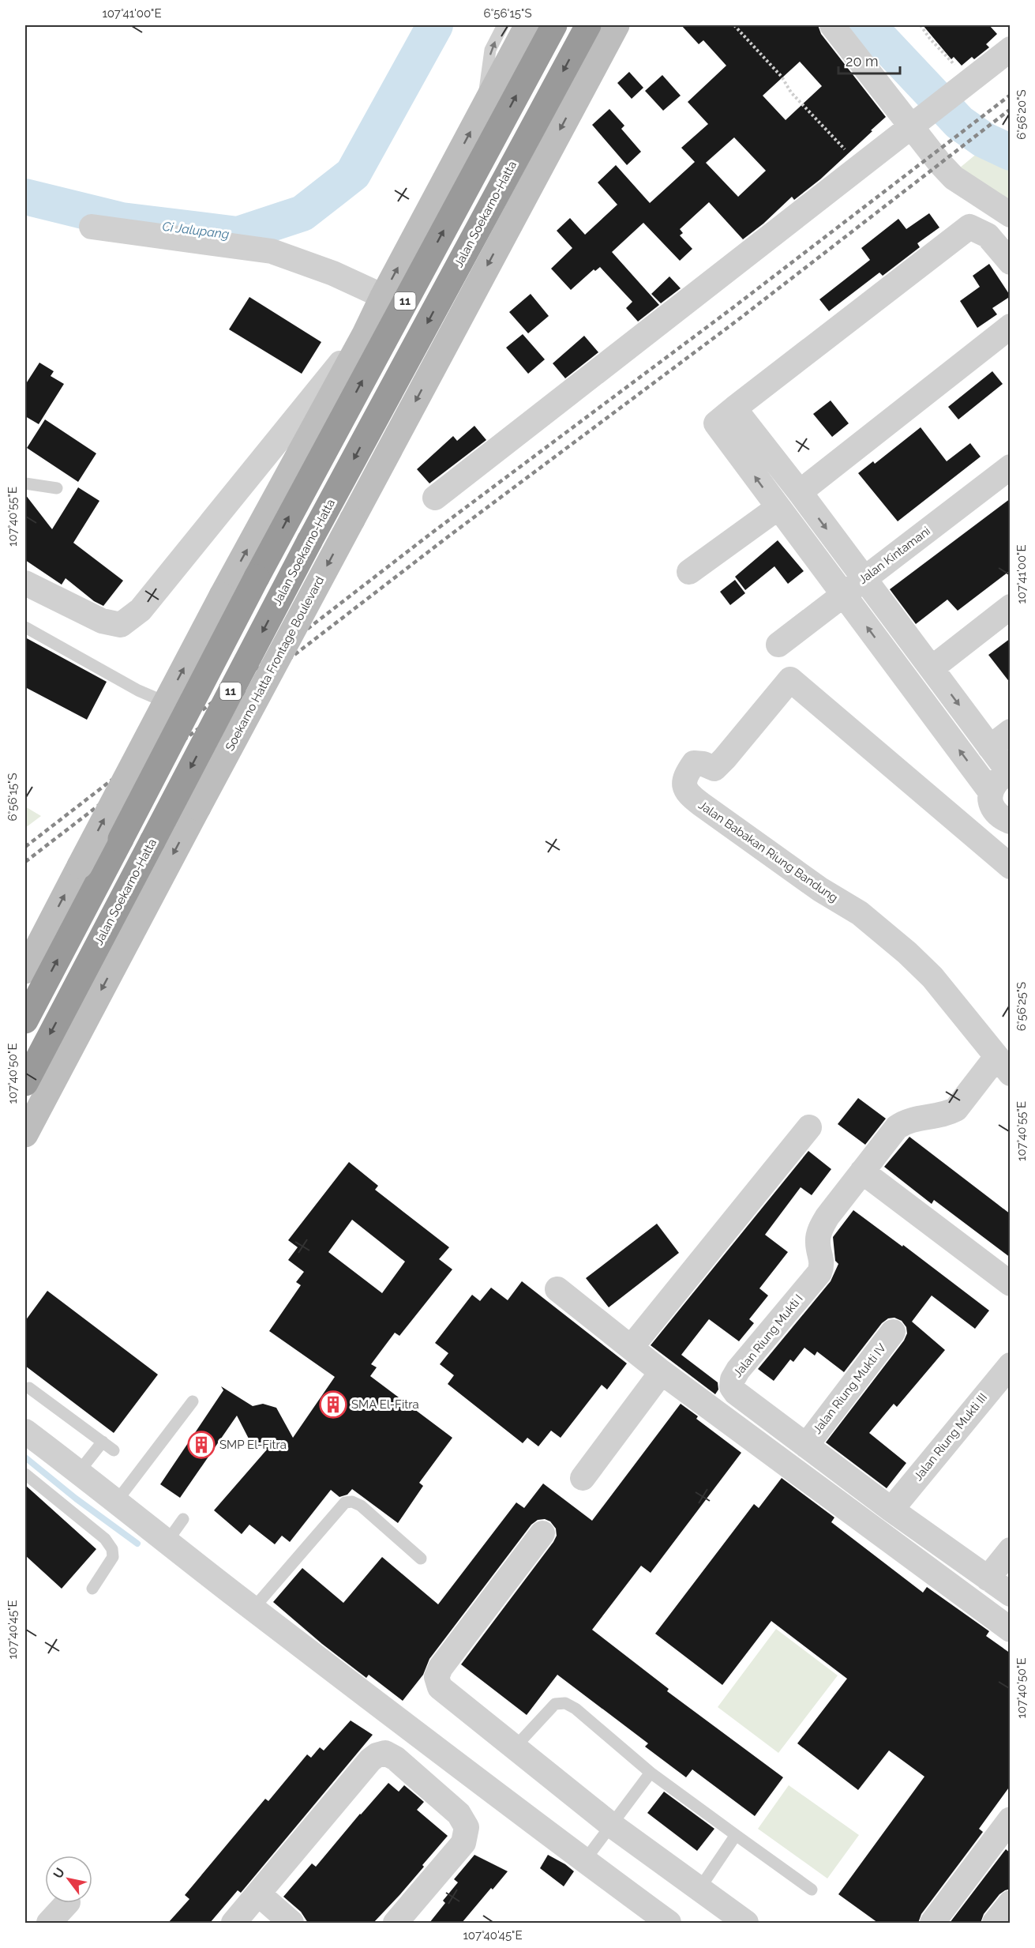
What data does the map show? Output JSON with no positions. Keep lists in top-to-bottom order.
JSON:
{
  "streets": {
    "highway": ["Jalan Soekarno-Hatta", "11"],
    "main road": ["Soekarno Hatta Frontage Boulevard"],
    "street": [
      "Jalan Kintamani",
      "Jalan Babakan Riung Bandung",
      "Jalan Riung Mukti I",
      "Jalan Riung Mukti IV",
      "Jalan Riung Mukti III"
    ]
  },
  "crossings": [
    ["Jalan Soekarno-Hatta", "Soekarno Hatta Frontage Boulevard"],
    ["Jalan Babakan Riung Bandung", "Jalan Riung Mukti I"],
    ["Jalan Riung Mukti I", "Jalan Riung Mukti IV"],
    ["Jalan Riung Mukti I", "Jalan Riung Mukti III"]
  ],
  "water": ["Ci Jalupang"],
  "places": {
    "building": ["SMA El-Fitra", "SMP El-Fitra"]
  },
  "scale_bar": "20 m",
  "north": "top left",
  "coordinates": [
    "107°41'00\"E",
    "6°56'15\"S",
    "6°56'20\"S",
    "107°40'55\"E",
    "6°56'25\"S",
    "107°40'50\"E",
    "107°40'45\"E"
  ]
}
